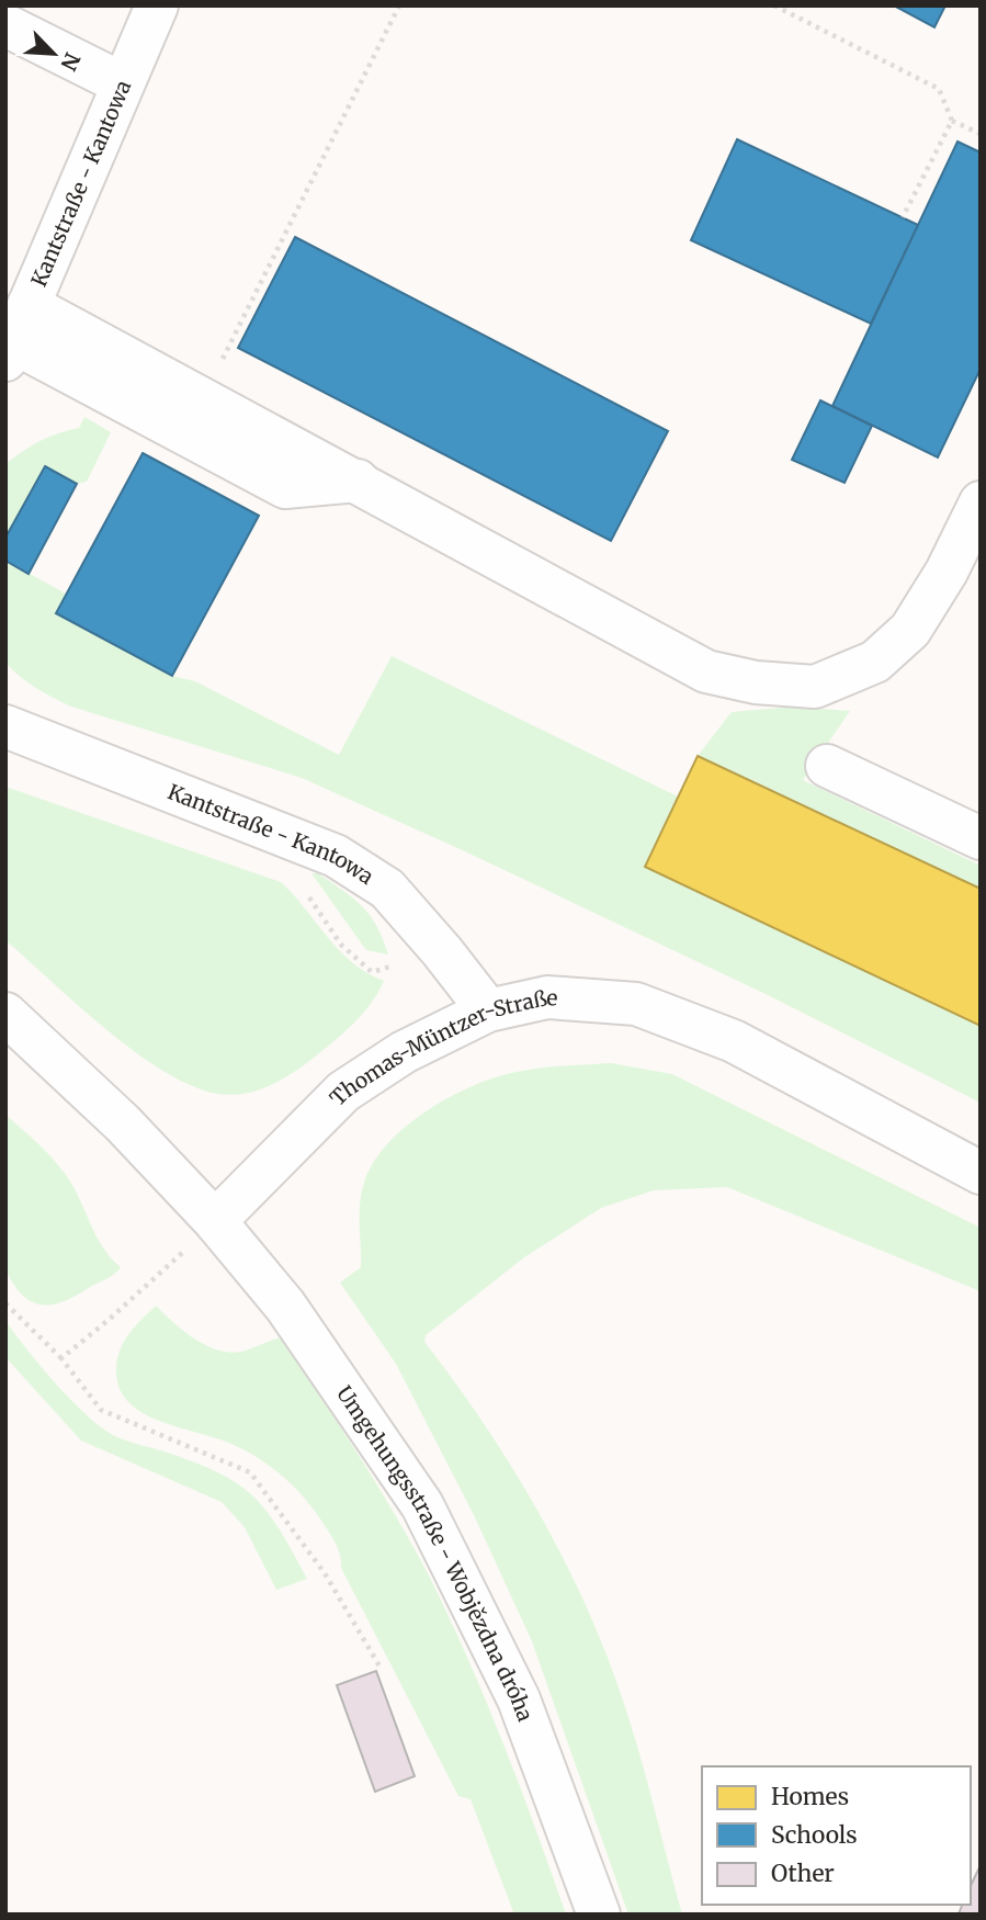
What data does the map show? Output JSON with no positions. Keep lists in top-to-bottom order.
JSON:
{
  "streets": {
    "street": ["Kantstraße - Kantowa", "Thomas-Müntzer-Straße", "Umgehungsstraße - Wobjězdna dróha"]
  },
  "crossings": [
    ["Kantstraße - Kantowa", "Thomas-Müntzer-Straße"],
    ["Thomas-Müntzer-Straße", "Umgehungsstraße - Wobjězdna dróha"]
  ],
  "legend": ["Homes", "Schools", "Other"],
  "north": "bottom right"
}
